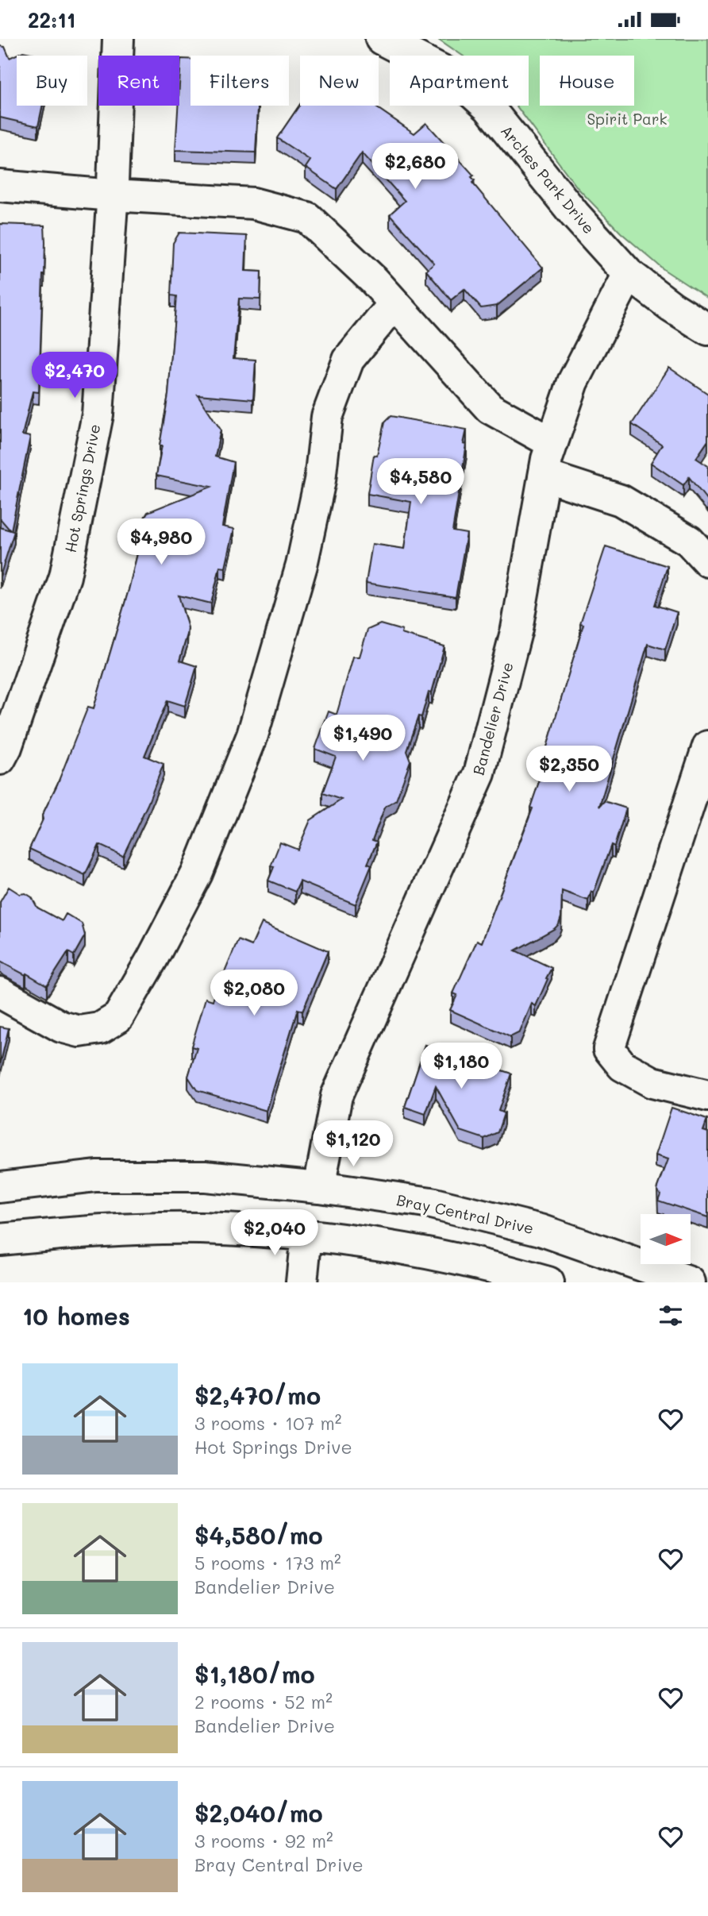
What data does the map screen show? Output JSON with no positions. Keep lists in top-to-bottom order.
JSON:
{
  "streets": {
    "street": [
      "Arches Park Drive",
      "Hot Springs Drive",
      "Bandelier Drive",
      "Bray Central Drive"
    ]
  },
  "crossings": [
    ["Arches Park Drive", "Bandelier Drive"],
    ["Bandelier Drive", "Bray Central Drive"]
  ],
  "parks": ["Spirit Park"],
  "north": "right",
  "page": {
    "status": "22:11",
    "chip": [
      "Buy",
      "Rent",
      "Filters",
      "New",
      "Apartment",
      "House"
    ],
    "price": [
      "$2,680",
      "$2,470",
      "$4,580",
      "$4,980",
      "$1,490",
      "$2,350",
      "$2,080",
      "$1,180",
      "$1,120",
      "$2,040"
    ],
    "heading": "10 homes",
    "list": [
      {
        "name": "$2,470/mo",
        "note": "3 rooms · 107 m² · Hot Springs Drive"
      },
      {
        "name": "$4,580/mo",
        "note": "5 rooms · 173 m² · Bandelier Drive"
      },
      {
        "name": "$1,180/mo",
        "note": "2 rooms · 52 m² · Bandelier Drive"
      },
      {
        "name": "$2,040/mo",
        "note": "3 rooms · 92 m² · Bray Central Drive"
      }
    ]
  }
}
